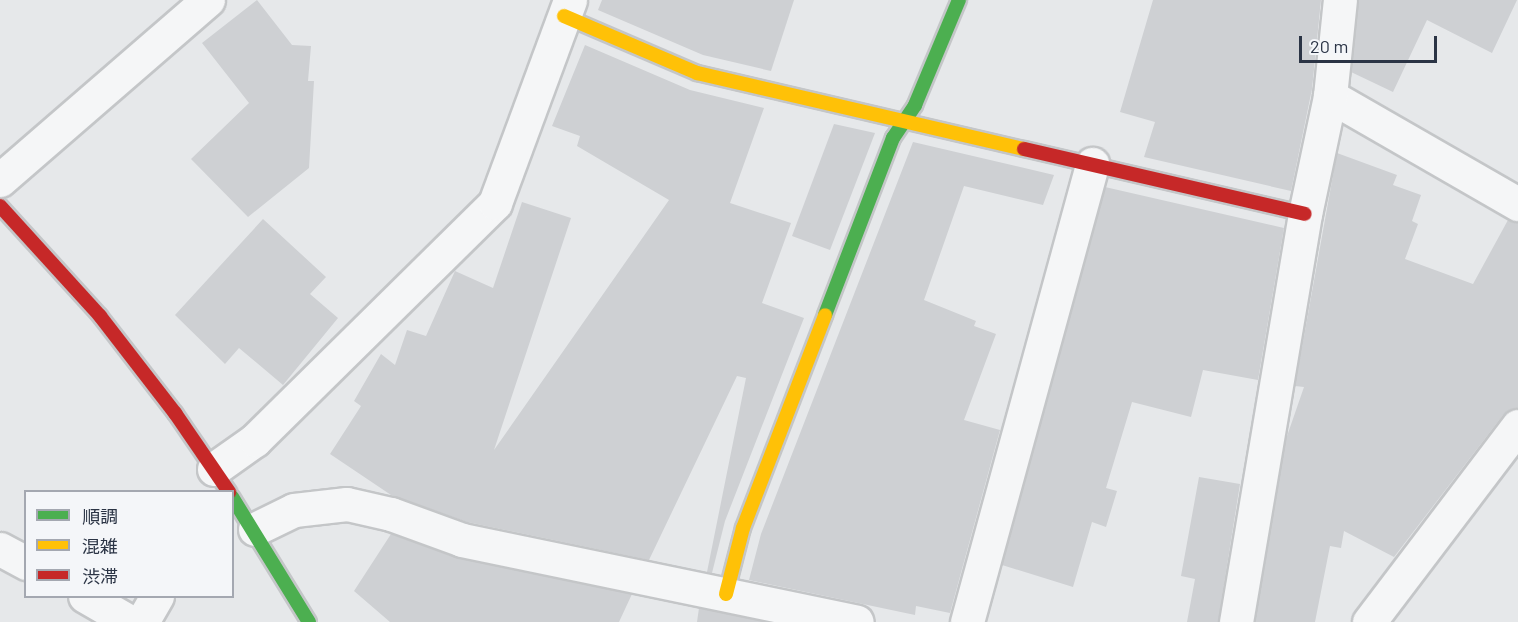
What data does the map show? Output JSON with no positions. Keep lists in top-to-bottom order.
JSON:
{
  "legend": ["順調", "混雑", "渋滞"],
  "scale_bar": "20 m"
}
